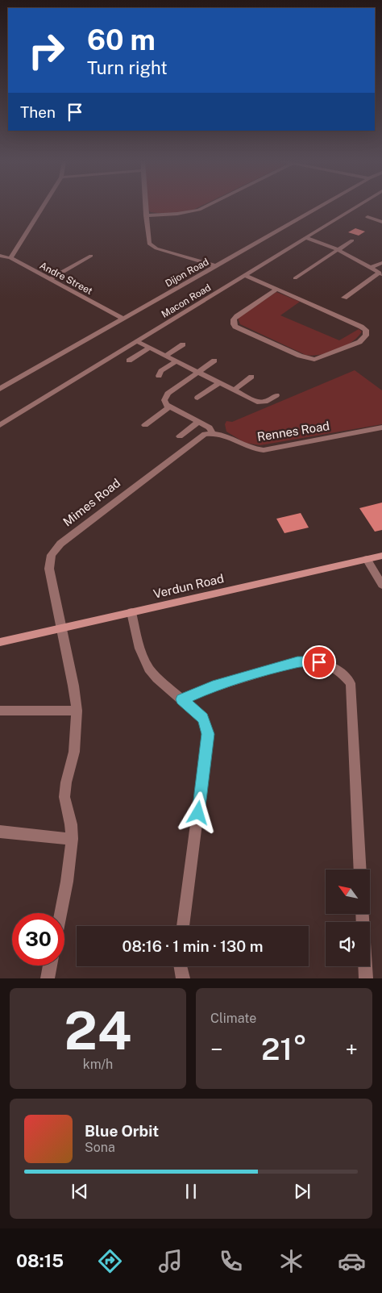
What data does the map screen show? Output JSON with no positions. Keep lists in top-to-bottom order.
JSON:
{
  "streets": {
    "street": [
      "Dijon Road",
      "Andre Street",
      "Macon Road",
      "Rennes Road",
      "Mimes Road",
      "Verdun Road"
    ]
  },
  "crossings": [
    ["Dijon Road", "Andre Street"],
    ["Rennes Road", "Mimes Road"],
    ["Mimes Road", "Verdun Road"]
  ],
  "north": "top left",
  "page": {
    "turn": ["60 m", "Turn right"],
    "then": "Then",
    "limit": "30",
    "trip": "08:16 · 1 min · 130 m",
    "tile": [
      ["24", "km/h"],
      "Climate"
    ],
    "heat": ["−", "21°", "+"],
    "song": ["Blue Orbit", "Sona"],
    "tabs": "08:15"
  }
}
